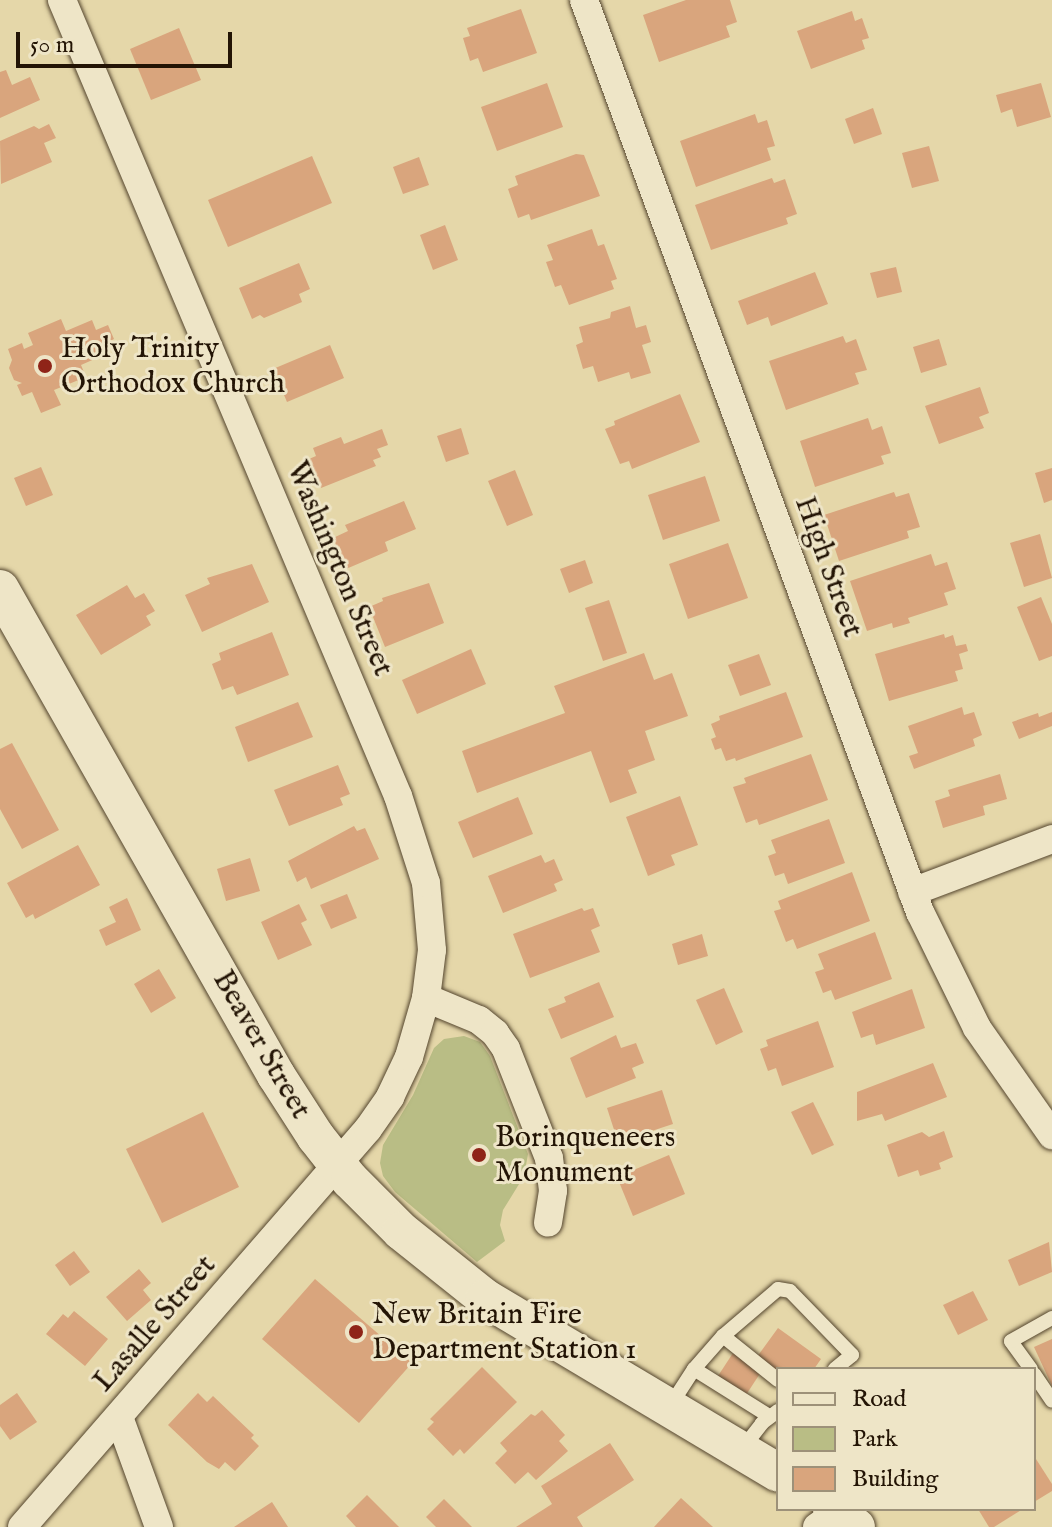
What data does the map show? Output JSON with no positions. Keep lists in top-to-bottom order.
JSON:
{
  "streets": {
    "main road": ["Beaver Street"],
    "street": ["High Street", "Washington Street", "Lasalle Street"]
  },
  "crossings": [
    ["Washington Street", "Beaver Street"],
    ["Washington Street", "Lasalle Street"],
    ["Beaver Street", "Lasalle Street"]
  ],
  "places": ["Holy Trinity Orthodox Church", "Borinqueneers Monument", "New Britain Fire Department Station 1"],
  "legend": ["Road", "Park", "Building"],
  "scale_bar": "50 m"
}
